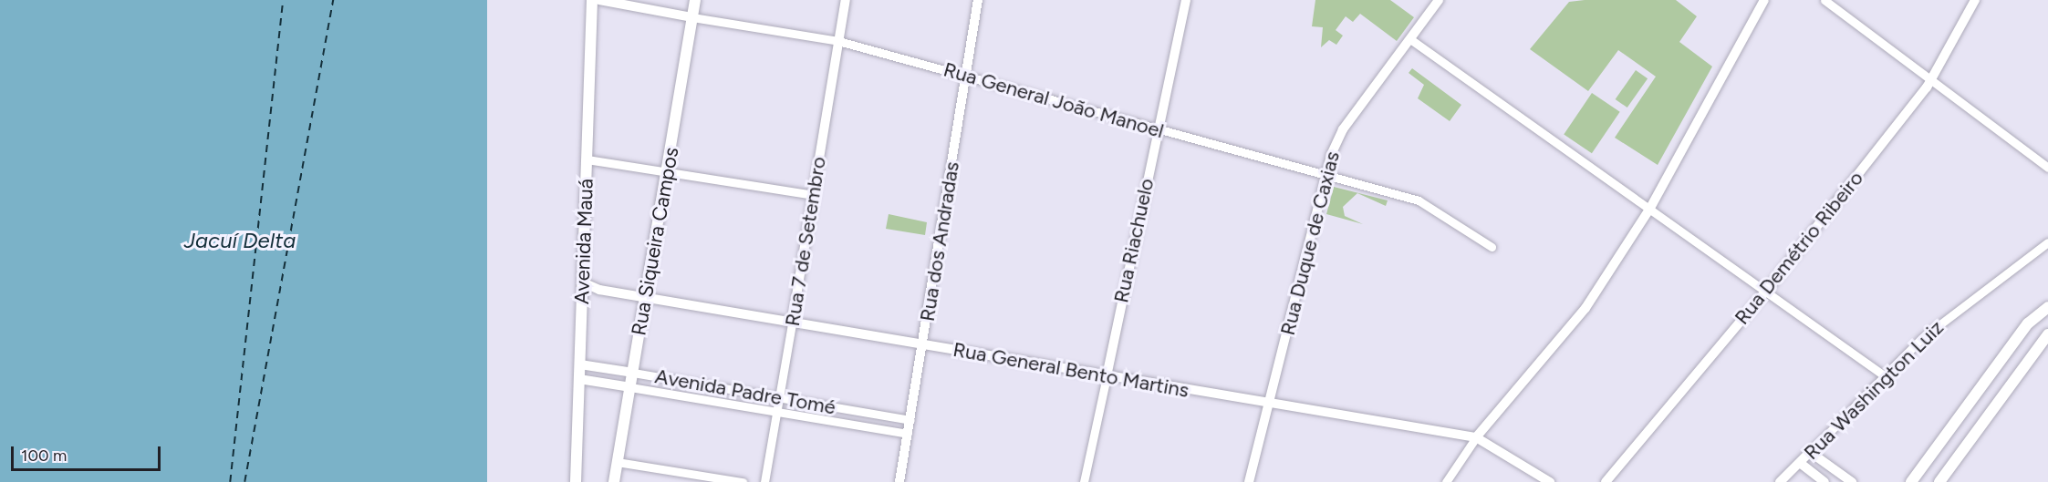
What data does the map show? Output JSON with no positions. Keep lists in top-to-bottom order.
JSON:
{
  "streets": {
    "main road": ["Avenida Mauá", "Rua Siqueira Campos"],
    "street": [
      "Rua General João Manoel",
      "Rua Riachuelo",
      "Rua 7 de Setembro",
      "Rua dos Andradas",
      "Rua Duque de Caxias",
      "Rua Demétrio Ribeiro",
      "Rua General Bento Martins",
      "Rua Washington Luiz",
      "Avenida Padre Tomé"
    ]
  },
  "crossings": [
    ["Rua General João Manoel", "Rua Riachuelo"],
    ["Rua General João Manoel", "Rua Siqueira Campos"],
    ["Rua General João Manoel", "Rua 7 de Setembro"],
    ["Rua General João Manoel", "Rua dos Andradas"],
    ["Rua General João Manoel", "Rua Duque de Caxias"],
    ["Rua Riachuelo", "Rua General Bento Martins"],
    ["Avenida Mauá", "Rua General Bento Martins"],
    ["Avenida Mauá", "Avenida Padre Tomé"],
    ["Rua Siqueira Campos", "Rua General Bento Martins"],
    ["Rua Siqueira Campos", "Avenida Padre Tomé"],
    ["Rua 7 de Setembro", "Rua General Bento Martins"],
    ["Rua 7 de Setembro", "Avenida Padre Tomé"],
    ["Rua dos Andradas", "Rua General Bento Martins"],
    ["Rua dos Andradas", "Avenida Padre Tomé"],
    ["Rua Duque de Caxias", "Rua General Bento Martins"]
  ],
  "water": ["Jacuí Delta"],
  "scale_bar": "100 m"
}
